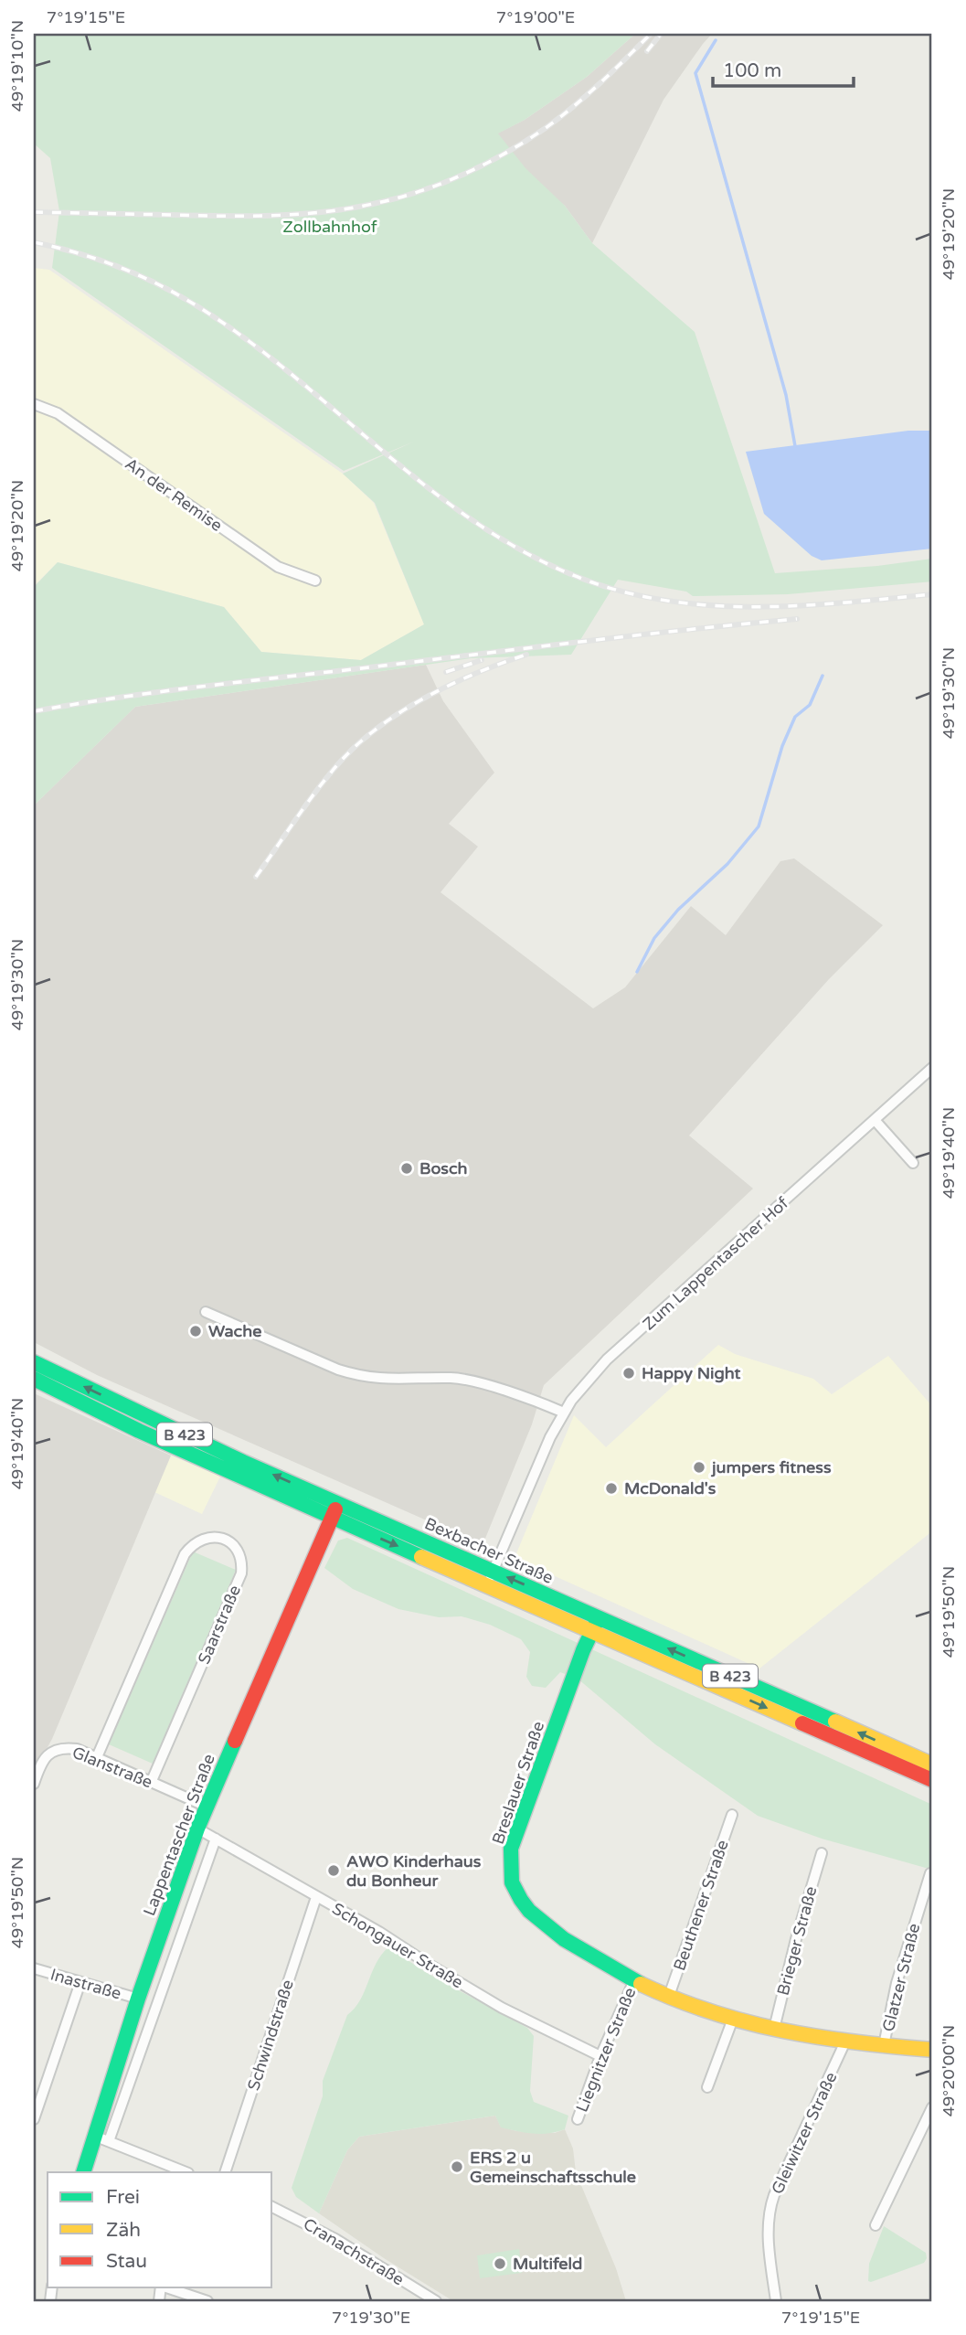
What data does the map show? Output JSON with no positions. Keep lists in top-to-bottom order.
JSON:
{
  "streets": {
    "main road": [
      "B 423",
      "Bexbacher Straße",
      "Breslauer Straße",
      "Lappentascher Straße"
    ],
    "street": [
      "An der Remise",
      "Zum Lappentascher Hof",
      "Saarstraße",
      "Glanstraße",
      "Beuthener Straße",
      "Brieger Straße",
      "Schongauer Straße",
      "Glatzer Straße",
      "Inastraße",
      "Schwindstraße",
      "Liegnitzer Straße",
      "Gleiwitzer Straße",
      "Cranachstraße"
    ]
  },
  "crossings": [
    ["Zum Lappentascher Hof", "Bexbacher Straße"],
    ["Bexbacher Straße", "Breslauer Straße"],
    ["Bexbacher Straße", "Lappentascher Straße"],
    ["Saarstraße", "Glanstraße"],
    ["Glanstraße", "Lappentascher Straße"],
    ["Breslauer Straße", "Beuthener Straße"],
    ["Breslauer Straße", "Brieger Straße"],
    ["Breslauer Straße", "Glatzer Straße"],
    ["Breslauer Straße", "Liegnitzer Straße"],
    ["Breslauer Straße", "Gleiwitzer Straße"],
    ["Lappentascher Straße", "Schongauer Straße"],
    ["Lappentascher Straße", "Inastraße"],
    ["Schongauer Straße", "Schwindstraße"],
    ["Schongauer Straße", "Liegnitzer Straße"]
  ],
  "parks": ["Zollbahnhof"],
  "places": [
    "Bosch",
    "Wache",
    "Happy Night",
    "jumpers fitness",
    "McDonald's",
    "AWO Kinderhaus du Bonheur",
    "ERS 2 u Gemeinschaftsschule",
    "Multifeld"
  ],
  "legend": ["Frei", "Zäh", "Stau"],
  "scale_bar": "100 m",
  "coordinates": [
    "7°19'15\"E",
    "7°19'00\"E",
    "49°19'10\"N",
    "49°19'20\"N",
    "49°19'30\"N",
    "49°19'40\"N",
    "49°19'50\"N",
    "49°20'00\"N",
    "7°19'30\"E"
  ]
}
